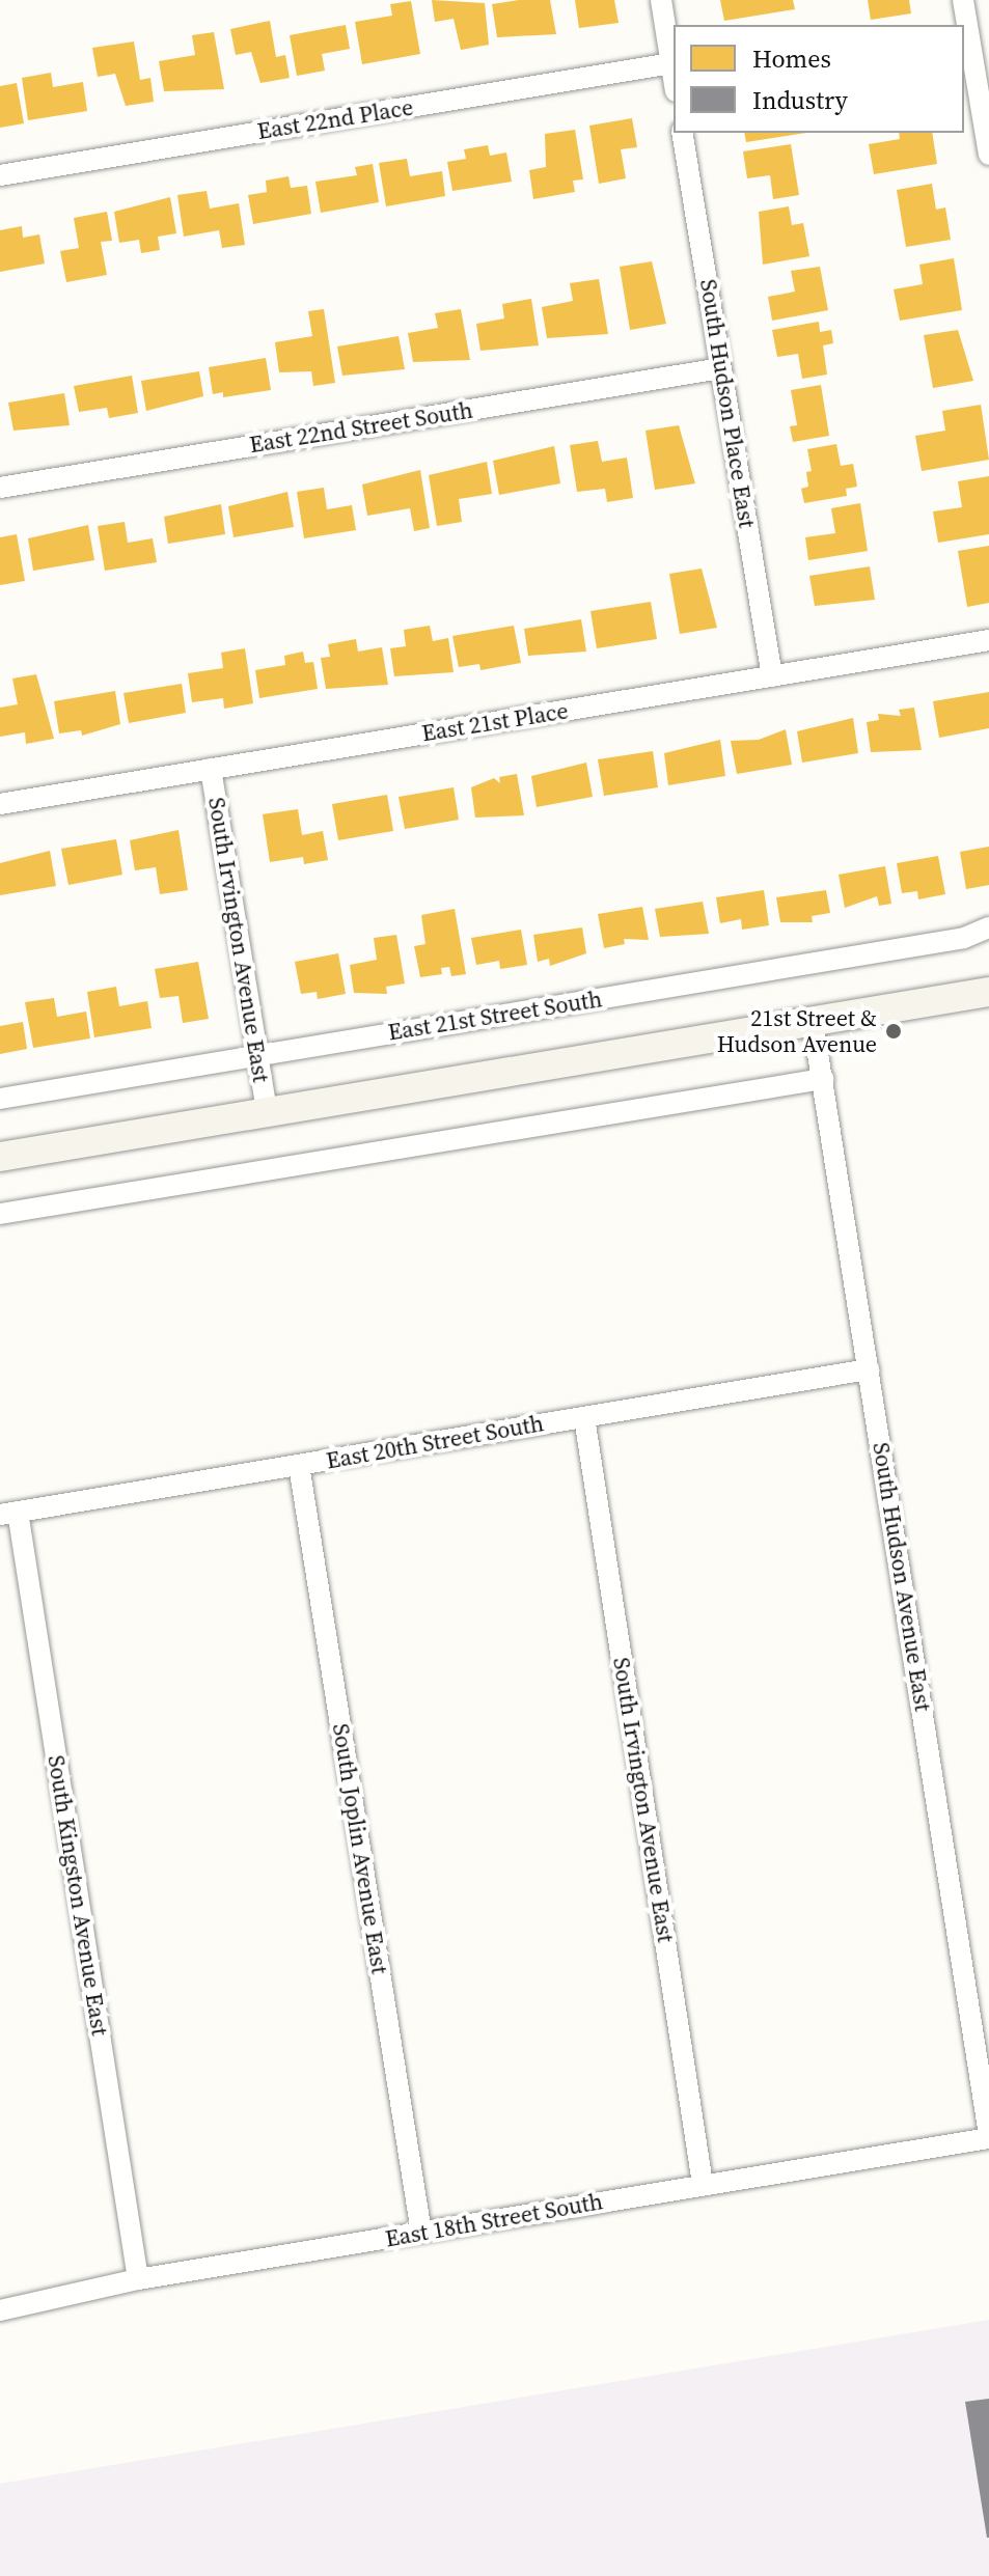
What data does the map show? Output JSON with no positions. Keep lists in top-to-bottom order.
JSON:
{
  "streets": {
    "street": [
      "East 22nd Place",
      "South Hudson Place East",
      "East 22nd Street South",
      "East 21st Place",
      "South Irvington Avenue East",
      "East 21st Street South",
      "East 20th Street South",
      "South Hudson Avenue East",
      "South Joplin Avenue East",
      "South Kingston Avenue East",
      "East 18th Street South"
    ]
  },
  "crossings": [
    ["South Hudson Place East", "East 22nd Street South"],
    ["South Hudson Place East", "East 21st Place"],
    ["East 21st Place", "South Irvington Avenue East"],
    ["South Irvington Avenue East", "East 21st Street South"],
    ["South Irvington Avenue East", "East 20th Street South"],
    ["South Irvington Avenue East", "East 18th Street South"],
    ["East 20th Street South", "South Hudson Avenue East"],
    ["East 20th Street South", "South Joplin Avenue East"],
    ["East 20th Street South", "South Kingston Avenue East"],
    ["South Hudson Avenue East", "East 18th Street South"],
    ["South Joplin Avenue East", "East 18th Street South"],
    ["South Kingston Avenue East", "East 18th Street South"]
  ],
  "places": ["21st Street & Hudson Avenue"],
  "legend": ["Homes", "Industry"]
}
